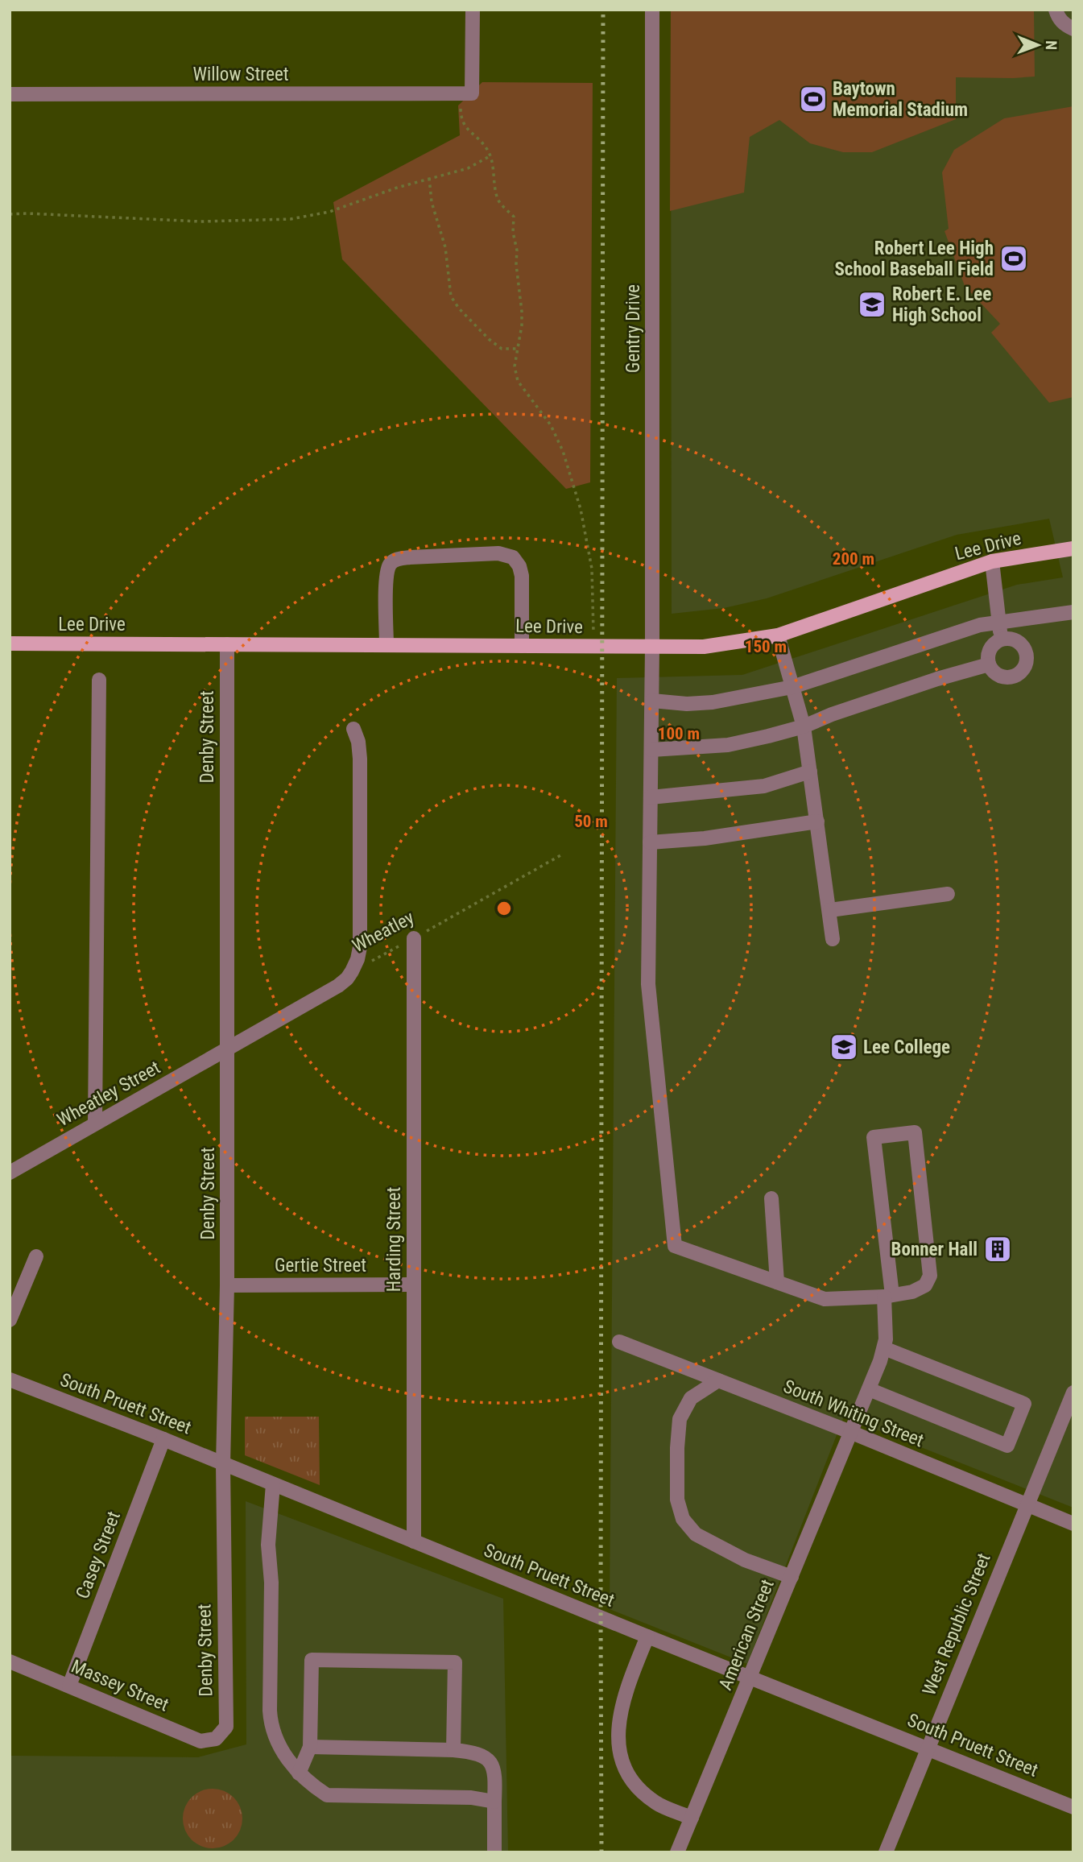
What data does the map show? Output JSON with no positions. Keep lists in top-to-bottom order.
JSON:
{
  "streets": {
    "main road": ["Lee Drive"],
    "street": [
      "Willow Street",
      "Gentry Drive",
      "Denby Street",
      "Wheatley",
      "Wheatley Street",
      "Harding Street",
      "Gertie Street",
      "South Pruett Street",
      "South Whiting Street",
      "Casey Street",
      "West Republic Street",
      "American Street",
      "Massey Street"
    ]
  },
  "crossings": [
    ["Gentry Drive", "Lee Drive"],
    ["Lee Drive", "Denby Street"],
    ["Denby Street", "Wheatley"],
    ["Denby Street", "Wheatley Street"],
    ["Denby Street", "Gertie Street"],
    ["Denby Street", "South Pruett Street"],
    ["Denby Street", "Massey Street"],
    ["Wheatley", "Wheatley Street"],
    ["Wheatley", "Harding Street"],
    ["Harding Street", "Gertie Street"],
    ["Harding Street", "South Pruett Street"],
    ["South Pruett Street", "Casey Street"],
    ["South Pruett Street", "West Republic Street"],
    ["South Pruett Street", "American Street"],
    ["South Whiting Street", "West Republic Street"],
    ["South Whiting Street", "American Street"],
    ["Casey Street", "Massey Street"]
  ],
  "places": {
    "sports": ["Baytown Memorial Stadium", "Robert Lee High School Baseball Field"],
    "school or university": ["Robert E. Lee High School", "Lee College"],
    "building": ["Bonner Hall"]
  },
  "north": "right",
  "rings": [
    "200 m",
    "150 m",
    "100 m",
    "50 m"
  ]
}
